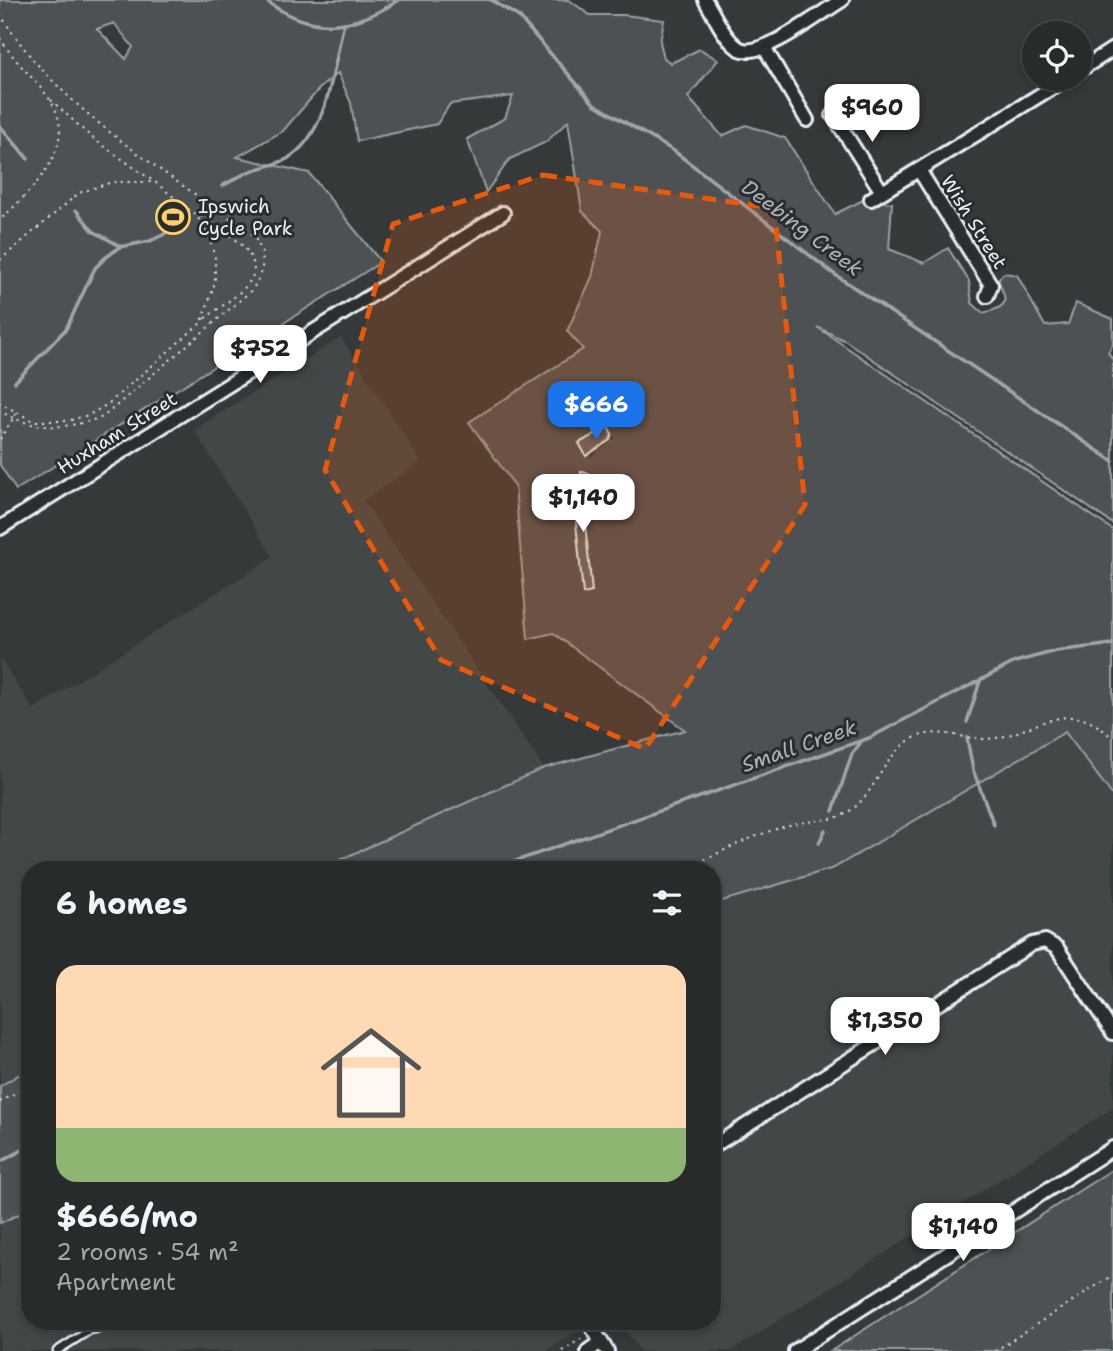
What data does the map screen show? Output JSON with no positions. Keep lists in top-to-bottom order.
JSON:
{
  "streets": {
    "street": ["Wish Street", "Huxham Street"]
  },
  "water": ["Deebing Creek", "Small Creek"],
  "places": {
    "sports": ["Ipswich Cycle Park"]
  },
  "page": {
    "price": [
      "$960",
      "$752",
      "$666",
      "$1,140",
      "$1,350",
      "$1,140"
    ],
    "heading": "6 homes",
    "list": [
      {
        "name": "$666/mo",
        "note": "2 rooms · 54 m² · Apartment"
      }
    ]
  }
}
